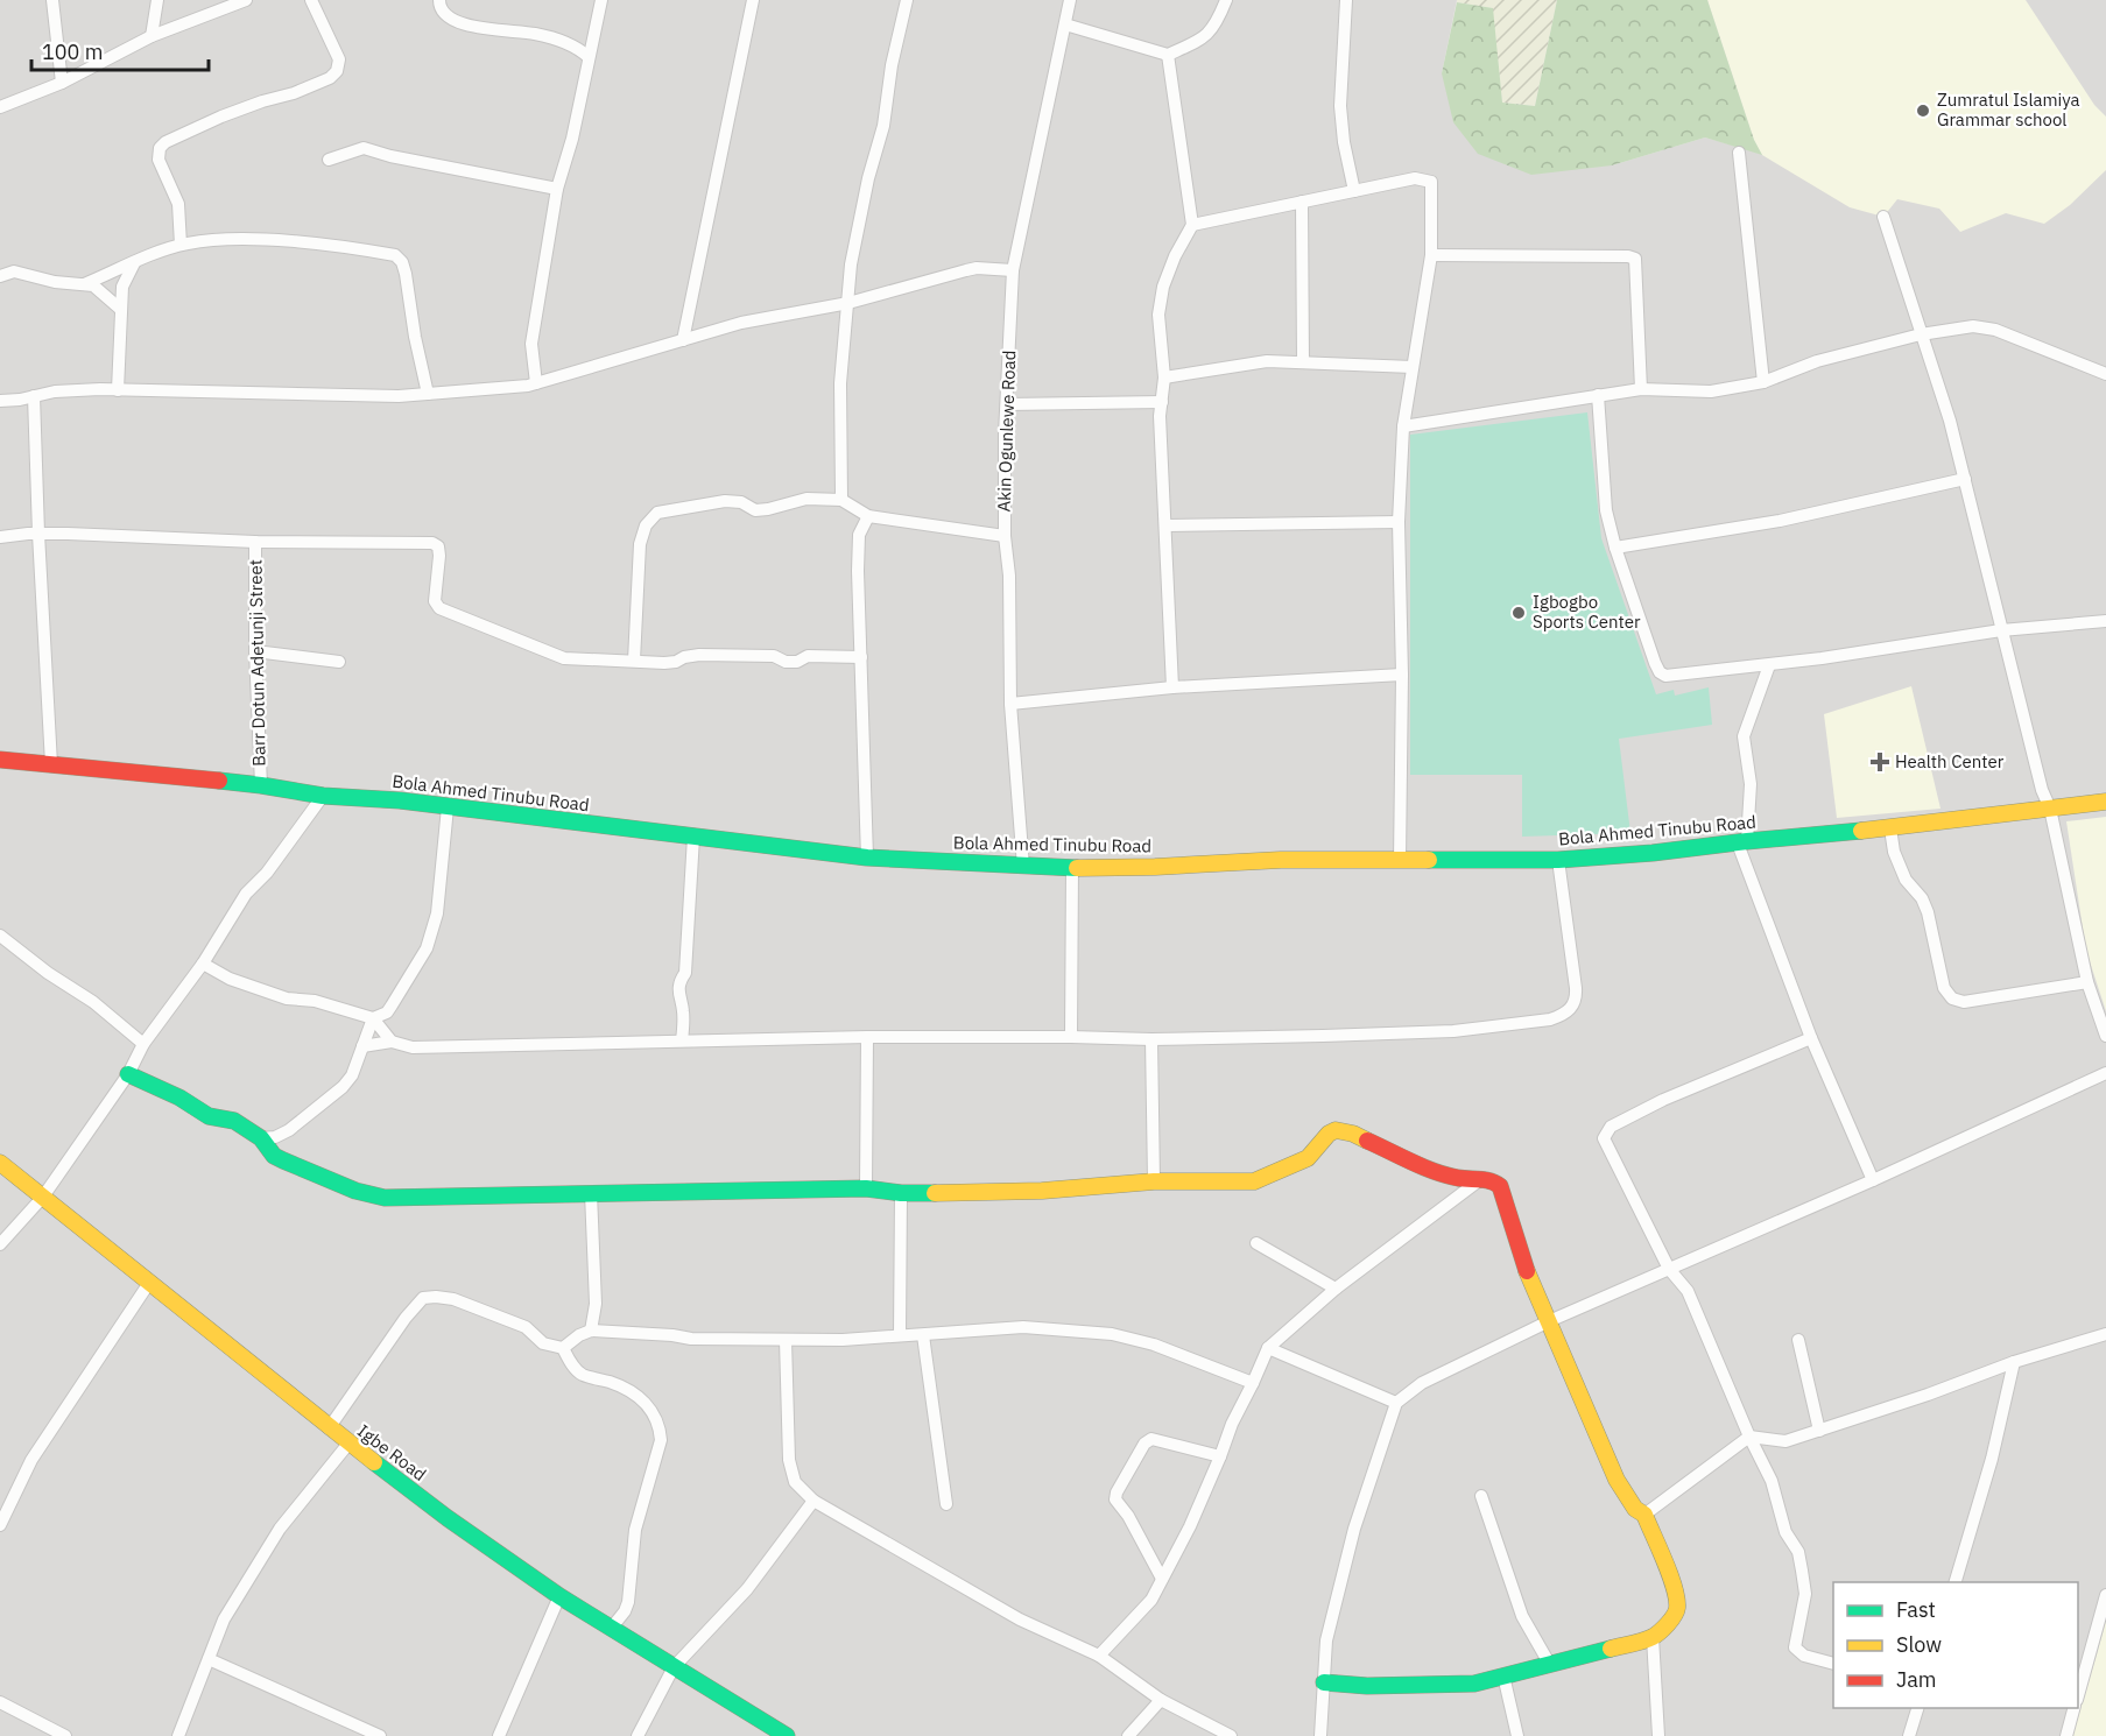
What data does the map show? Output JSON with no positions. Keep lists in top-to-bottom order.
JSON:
{
  "streets": {
    "street": [
      "Akin Ogunlewe Road",
      "Barr Dotun Adetunji Street",
      "Bola Ahmed Tinubu Road",
      "Igbe Road"
    ]
  },
  "crossings": [
    ["Akin Ogunlewe Road", "Bola Ahmed Tinubu Road"],
    ["Barr Dotun Adetunji Street", "Bola Ahmed Tinubu Road"]
  ],
  "places": {
    "other": ["Zumratul Islamiya Grammar school", "Igbogbo Sports Center"],
    "health": ["Health Center"]
  },
  "legend": ["Fast", "Slow", "Jam"],
  "scale_bar": "100 m"
}
